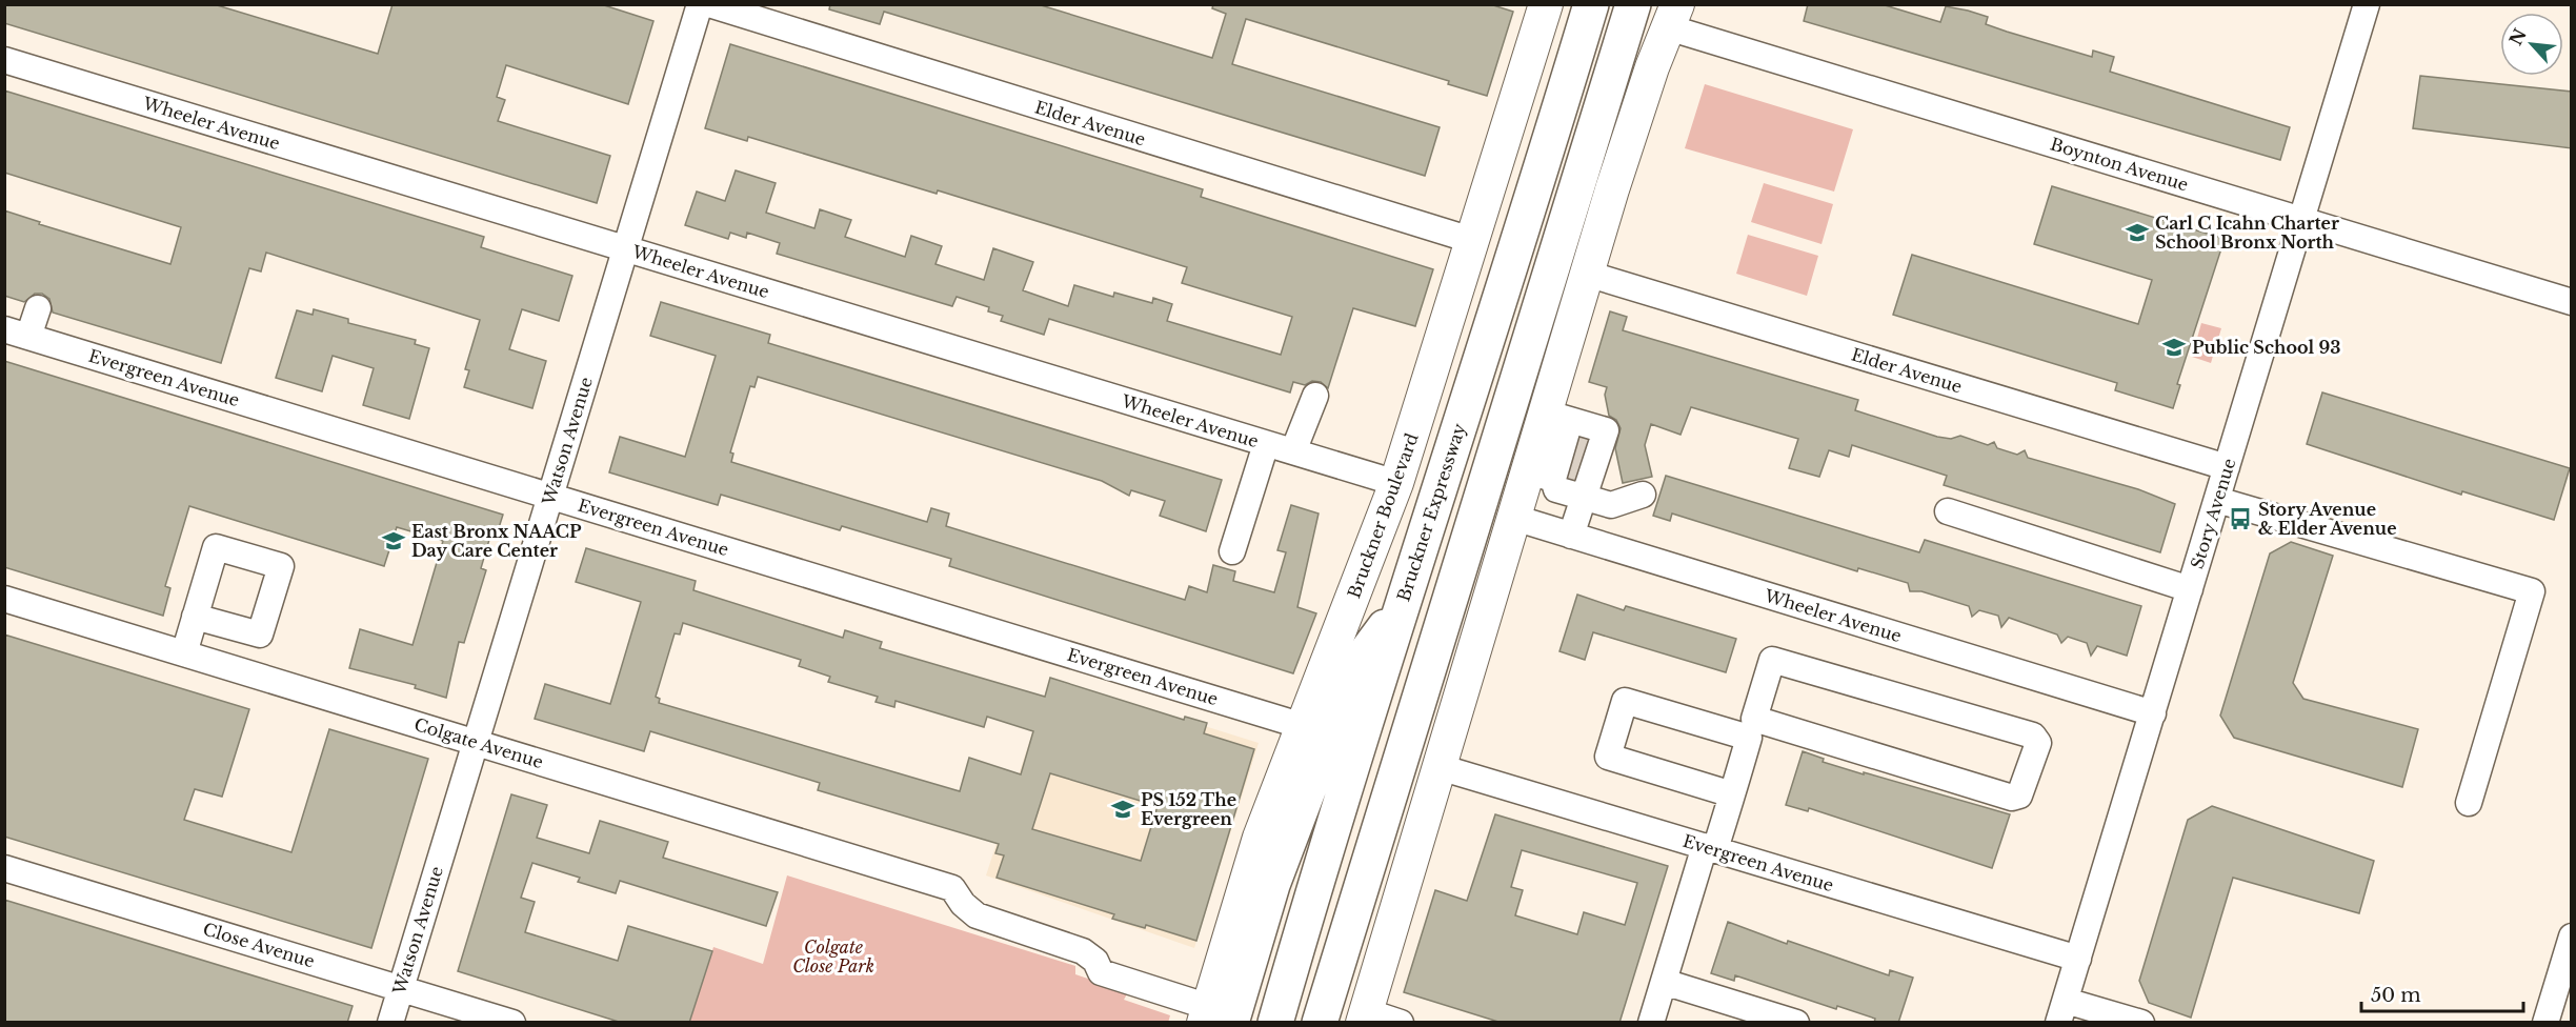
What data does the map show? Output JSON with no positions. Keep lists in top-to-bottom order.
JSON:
{
  "streets": {
    "highway": ["Bruckner Expressway"],
    "main road": ["Bruckner Boulevard"],
    "street": [
      "Wheeler Avenue",
      "Elder Avenue",
      "Boynton Avenue",
      "Evergreen Avenue",
      "Watson Avenue",
      "Story Avenue",
      "Colgate Avenue",
      "Close Avenue"
    ]
  },
  "crossings": [
    ["Wheeler Avenue", "Watson Avenue"],
    ["Wheeler Avenue", "Story Avenue"],
    ["Wheeler Avenue", "Bruckner Boulevard"],
    ["Elder Avenue", "Story Avenue"],
    ["Elder Avenue", "Bruckner Boulevard"],
    ["Boynton Avenue", "Story Avenue"],
    ["Evergreen Avenue", "Watson Avenue"],
    ["Evergreen Avenue", "Story Avenue"],
    ["Evergreen Avenue", "Bruckner Boulevard"],
    ["Watson Avenue", "Colgate Avenue"],
    ["Watson Avenue", "Close Avenue"],
    ["Bruckner Boulevard", "Colgate Avenue"]
  ],
  "parks": ["Colgate Close Park"],
  "places": {
    "school or university": [
      "Carl C Icahn Charter School Bronx North",
      "Public School 93",
      "East Bronx NAACP Day Care Center",
      "PS 152 The Evergreen"
    ],
    "bus stop": ["Story Avenue & Elder Avenue"]
  },
  "scale_bar": "50 m",
  "north": "top left"
}
